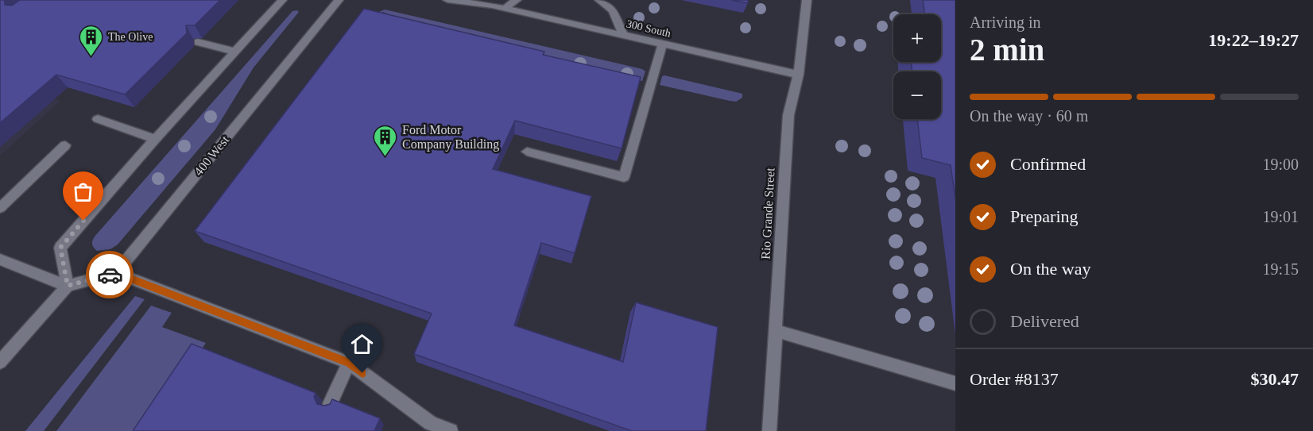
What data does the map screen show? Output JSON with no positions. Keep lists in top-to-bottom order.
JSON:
{
  "streets": {
    "street": ["300 South", "400 West", "Rio Grande Street"]
  },
  "crossings": [
    ["300 South", "Rio Grande Street"]
  ],
  "places": {
    "building": ["The Olive", "Ford Motor Company Building"]
  },
  "page": {
    "heading": ["2 min", "Arriving in", "19:22–19:27"],
    "panel": ["Order #8137", "$30.47"],
    "map_buttons": ["+", "−"],
    "bar": "On the way · 60 m",
    "list": [
      ["Confirmed", "19:00"],
      ["Preparing", "19:01"],
      ["On the way", "19:15"],
      "Delivered"
    ]
  }
}
